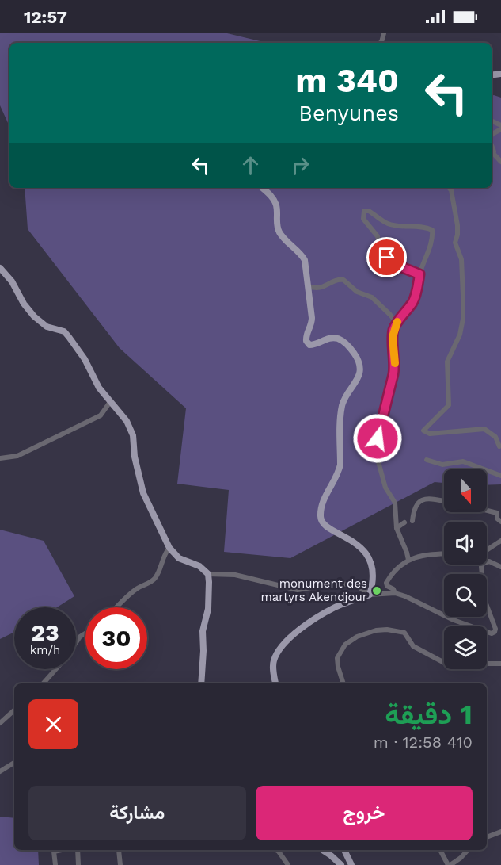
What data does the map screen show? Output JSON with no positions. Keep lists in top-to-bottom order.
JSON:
{
  "places": ["monument des martyrs Akendjour"],
  "north": "bottom",
  "page": {
    "status": "12:57",
    "turn": ["340 m", "Benyunes"],
    "speed": "23 km/h",
    "limit": "30",
    "heading": ["1 دقيقة", "410 m · 12:58"],
    "buttons": ["خروج", "مشاركة"]
  }
}
